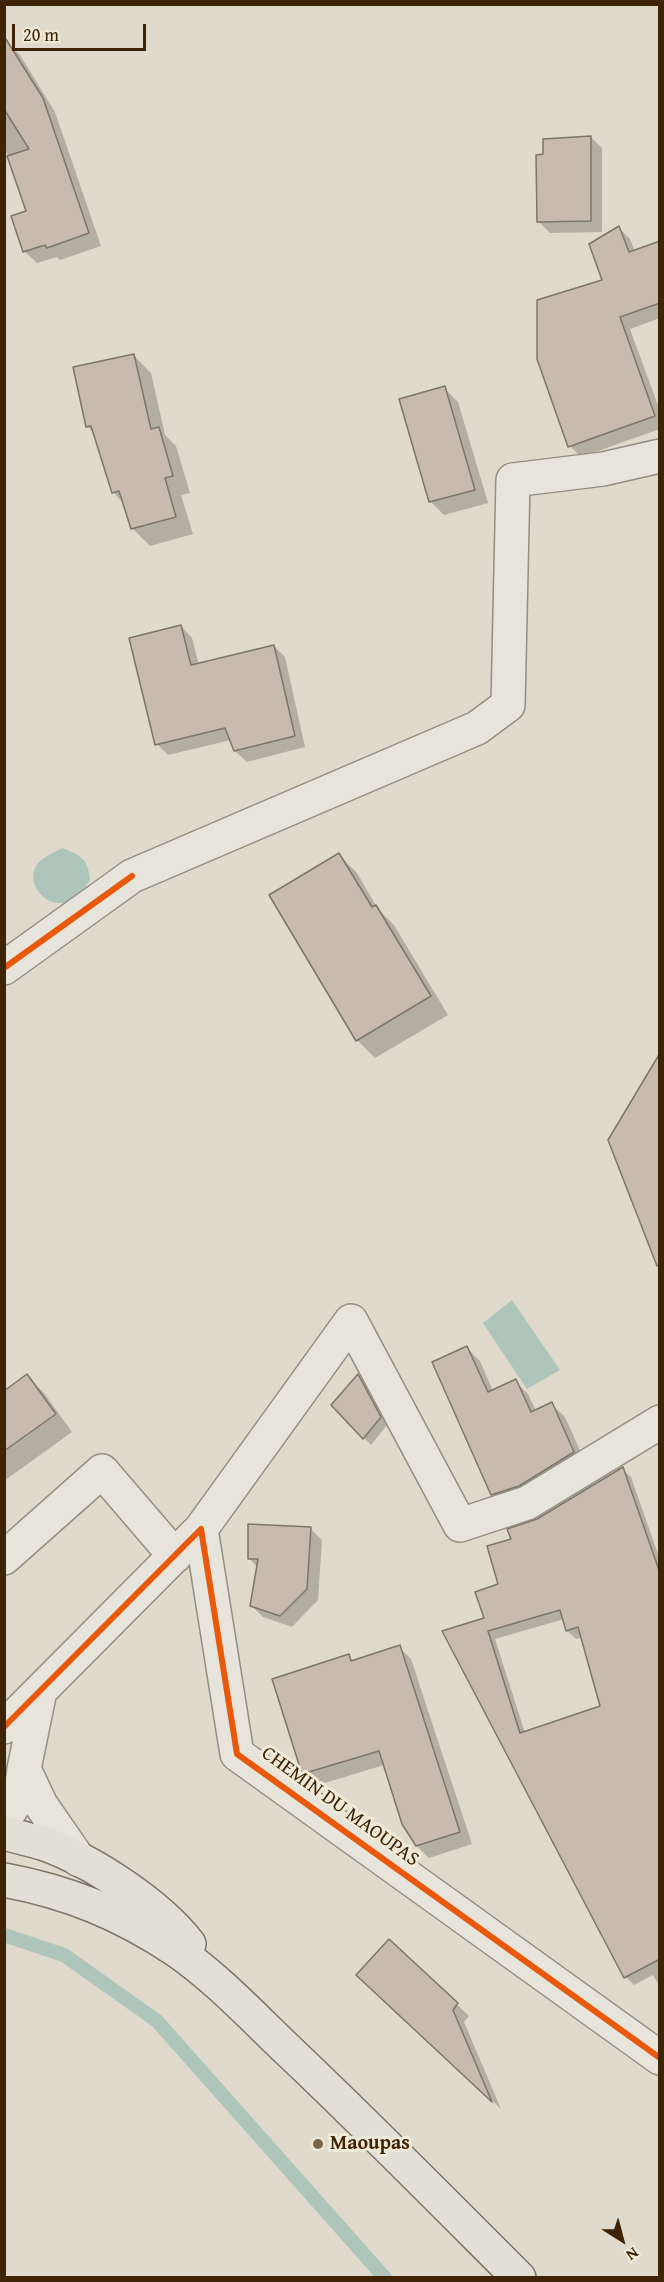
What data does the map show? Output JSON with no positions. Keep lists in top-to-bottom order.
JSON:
{
  "streets": {
    "street": ["CHEMIN DU MAOUPAS"]
  },
  "places": ["Maoupas"],
  "scale_bar": "20 m",
  "north": "bottom right"
}
